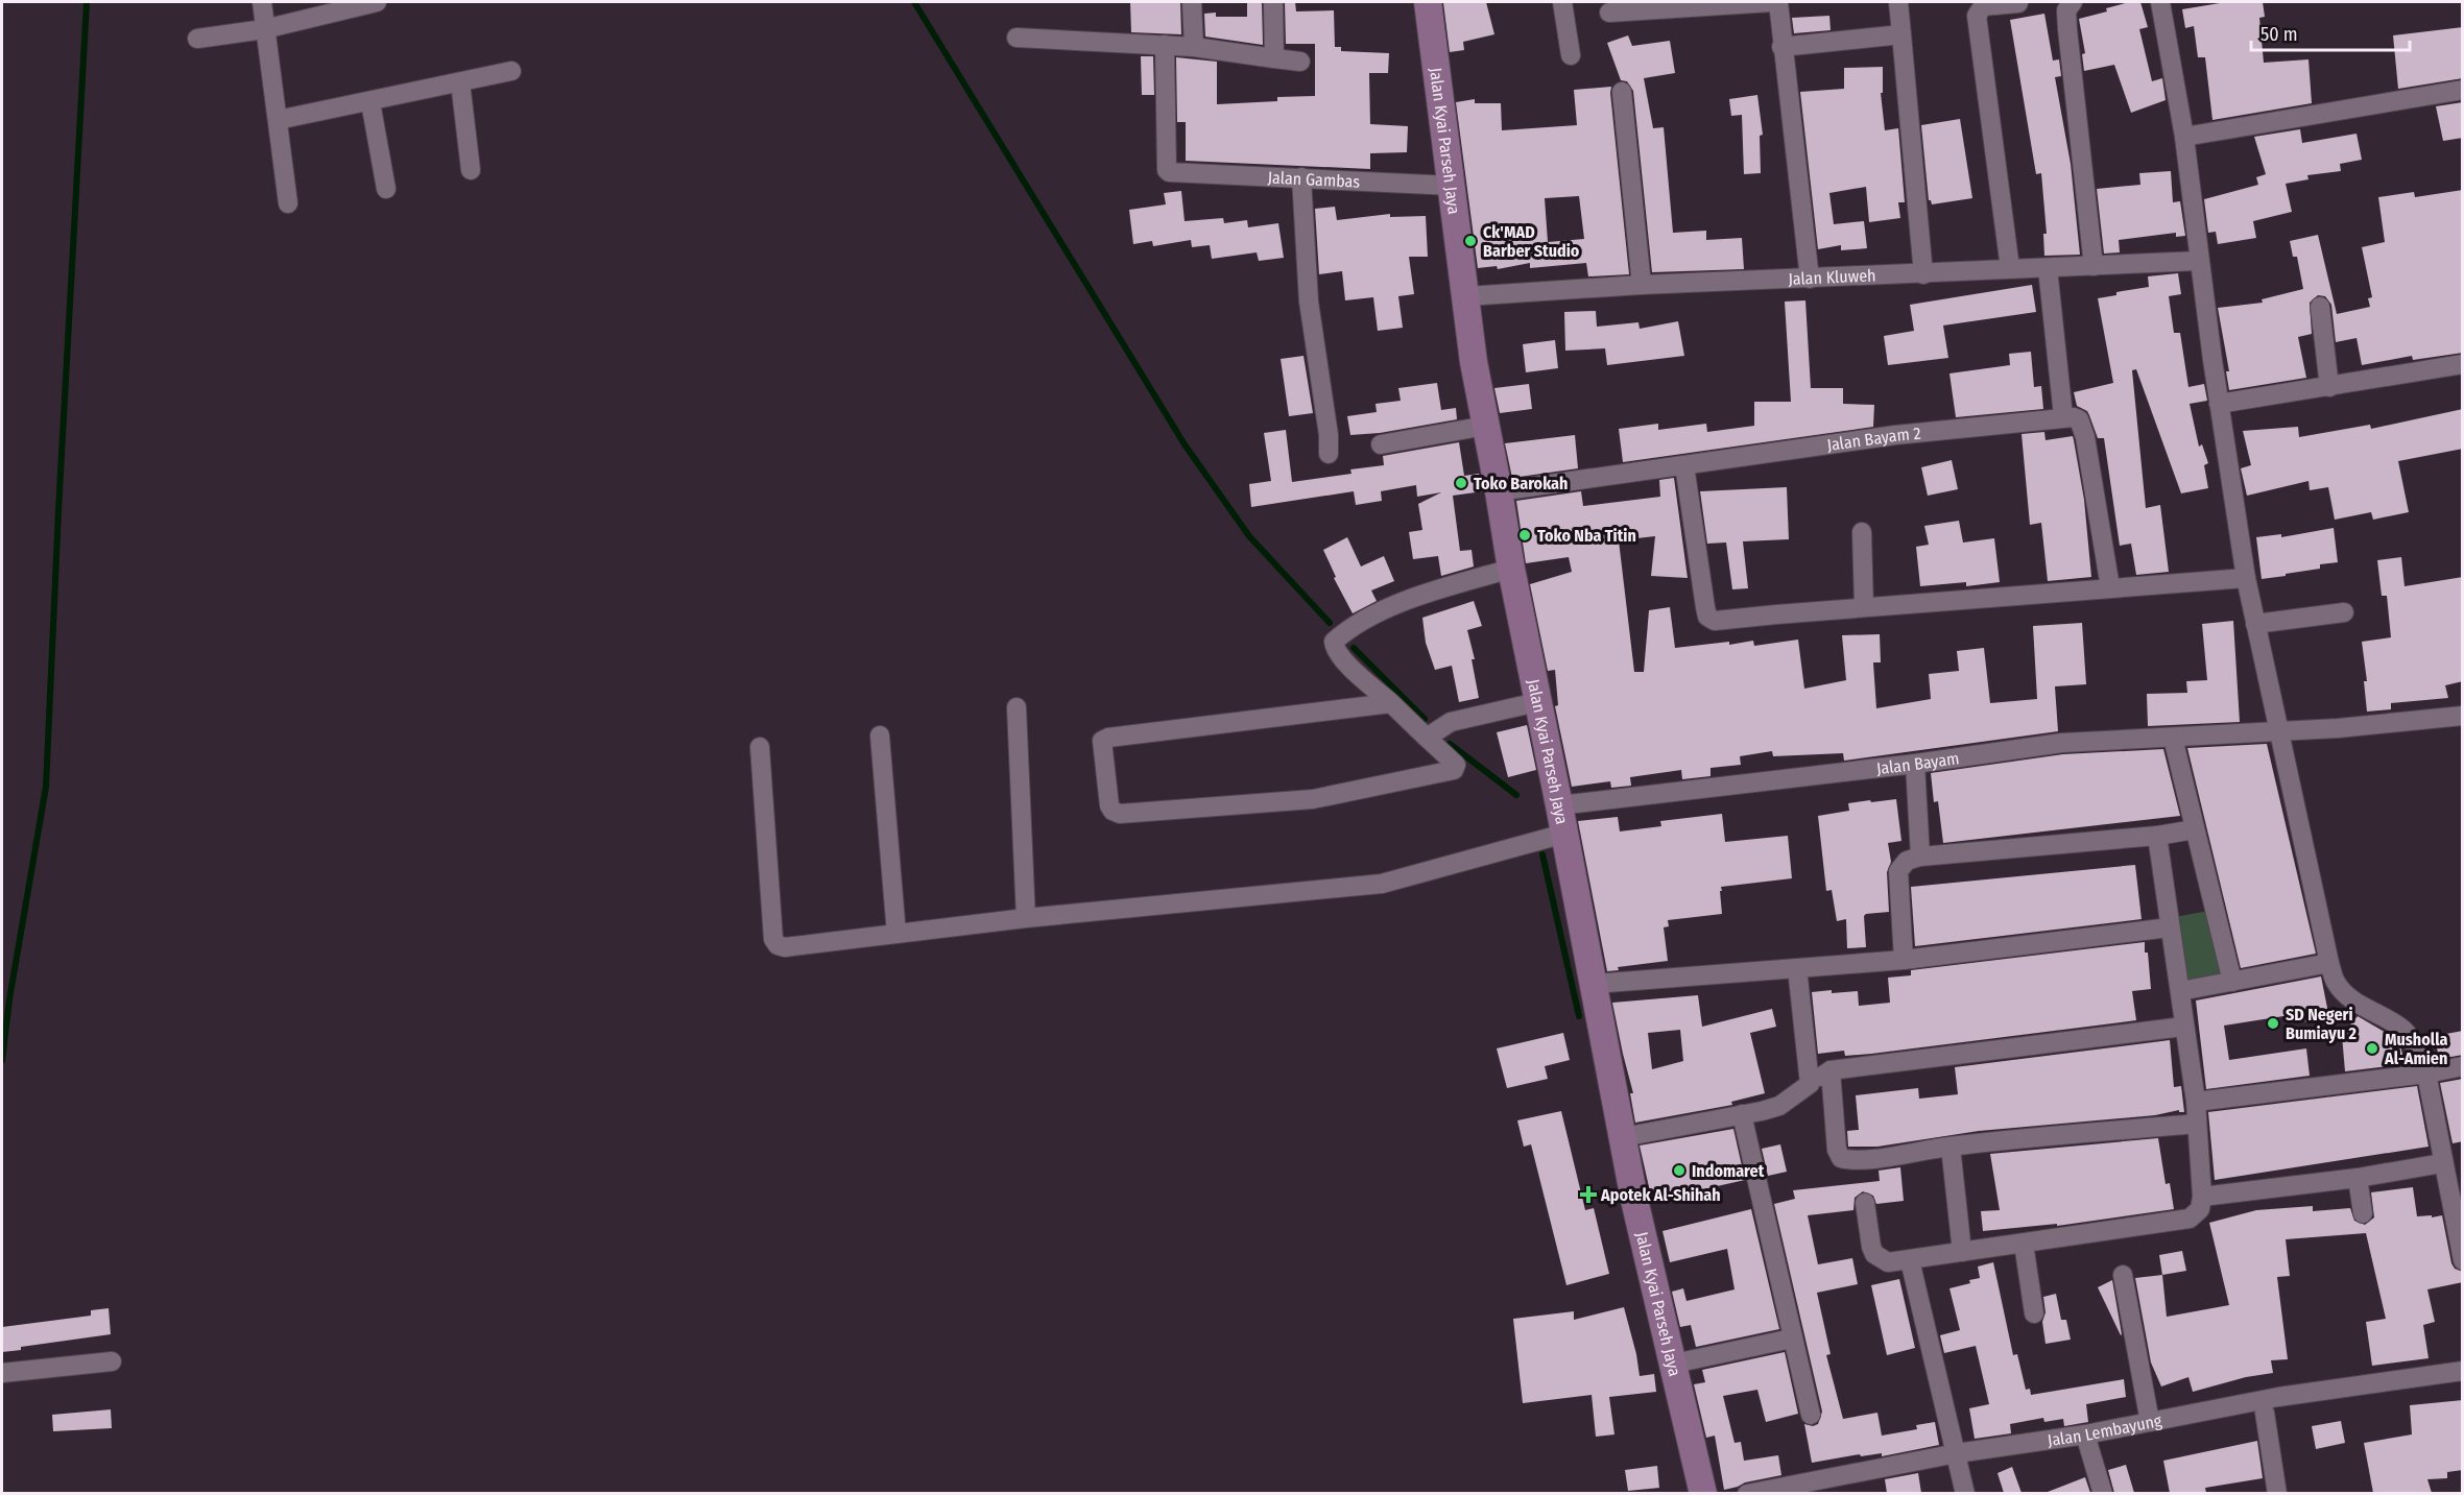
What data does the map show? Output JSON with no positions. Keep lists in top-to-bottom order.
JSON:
{
  "streets": {
    "main road": ["Jalan Kyai Parseh Jaya"],
    "street": [
      "Jalan Gambas",
      "Jalan Kluweh",
      "Jalan Bayam 2",
      "Jalan Bayam",
      "Jalan Lembayung"
    ]
  },
  "crossings": [
    ["Jalan Kyai Parseh Jaya", "Jalan Gambas"],
    ["Jalan Kyai Parseh Jaya", "Jalan Kluweh"],
    ["Jalan Kyai Parseh Jaya", "Jalan Bayam 2"],
    ["Jalan Kyai Parseh Jaya", "Jalan Bayam"]
  ],
  "places": {
    "other": [
      "Ck'MAD Barber Studio",
      "Toko Barokah",
      "Toko Nba Titin",
      "SD Negeri Bumiayu 2",
      "Musholla Al-Amien",
      "Indomaret"
    ],
    "health": ["Apotek Al-Shihah"]
  },
  "scale_bar": "50 m"
}
